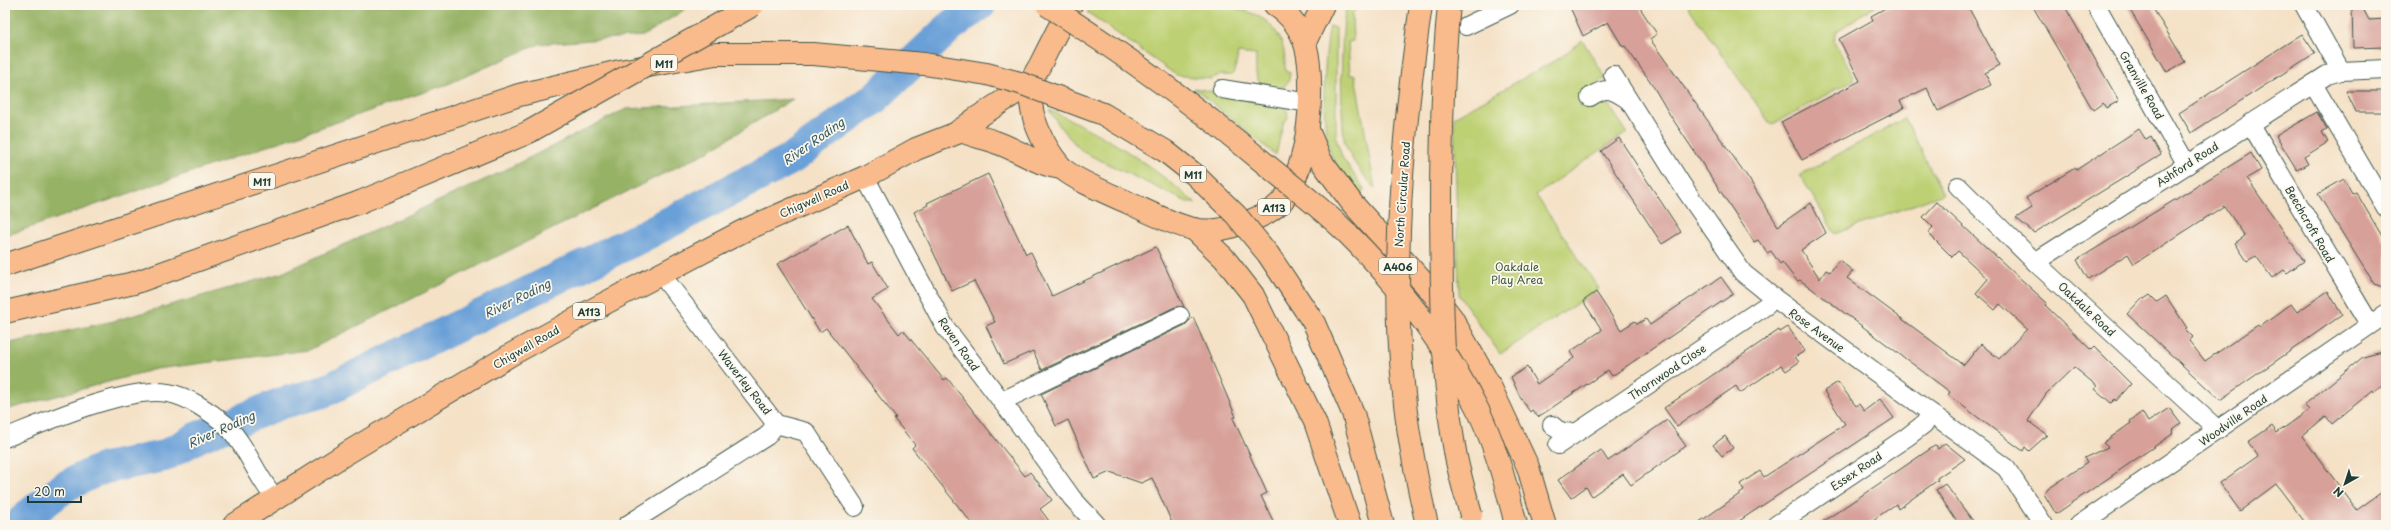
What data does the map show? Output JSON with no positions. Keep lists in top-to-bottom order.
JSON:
{
  "streets": {
    "main road": [
      "M11",
      "North Circular Road",
      "Chigwell Road",
      "A113",
      "A406"
    ],
    "street": [
      "Granville Road",
      "Ashford Road",
      "Beechcroft Road",
      "Oakdale Road",
      "Rose Avenue",
      "Raven Road",
      "Thornwood Close",
      "Waverley Road",
      "Woodville Road",
      "Essex Road"
    ]
  },
  "crossings": [
    ["Granville Road", "Ashford Road"],
    ["Ashford Road", "Beechcroft Road"],
    ["Ashford Road", "Oakdale Road"],
    ["Chigwell Road", "A113"],
    ["Chigwell Road", "Raven Road"],
    ["Chigwell Road", "Waverley Road"],
    ["A113", "A406"],
    ["Beechcroft Road", "Woodville Road"],
    ["Oakdale Road", "Woodville Road"],
    ["Rose Avenue", "Thornwood Close"],
    ["Rose Avenue", "Essex Road"]
  ],
  "water": ["River Roding"],
  "parks": ["Oakdale Play Area"],
  "scale_bar": "20 m",
  "north": "bottom left"
}
